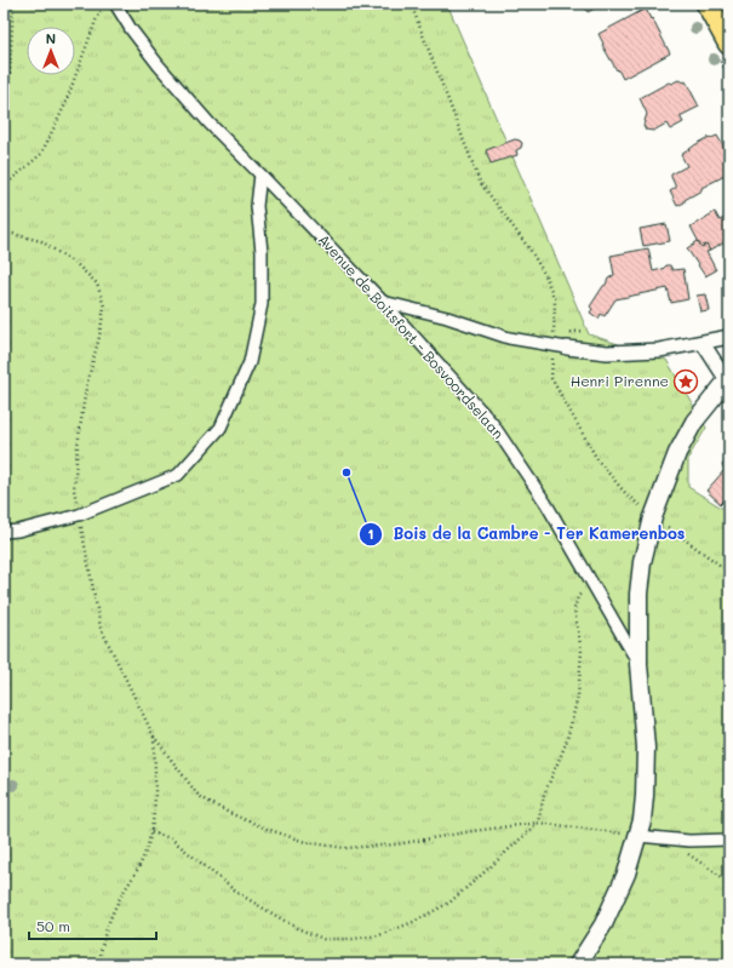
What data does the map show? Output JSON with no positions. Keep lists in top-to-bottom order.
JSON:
{
  "streets": {
    "street": ["Avenue de Boitsfort - Bosvoordselaan"]
  },
  "places": {
    "place": ["Henri Pirenne"],
    "other": ["Bois de la Cambre - Ter Kamerenbos"]
  },
  "scale_bar": "50 m",
  "north": "top"
}
